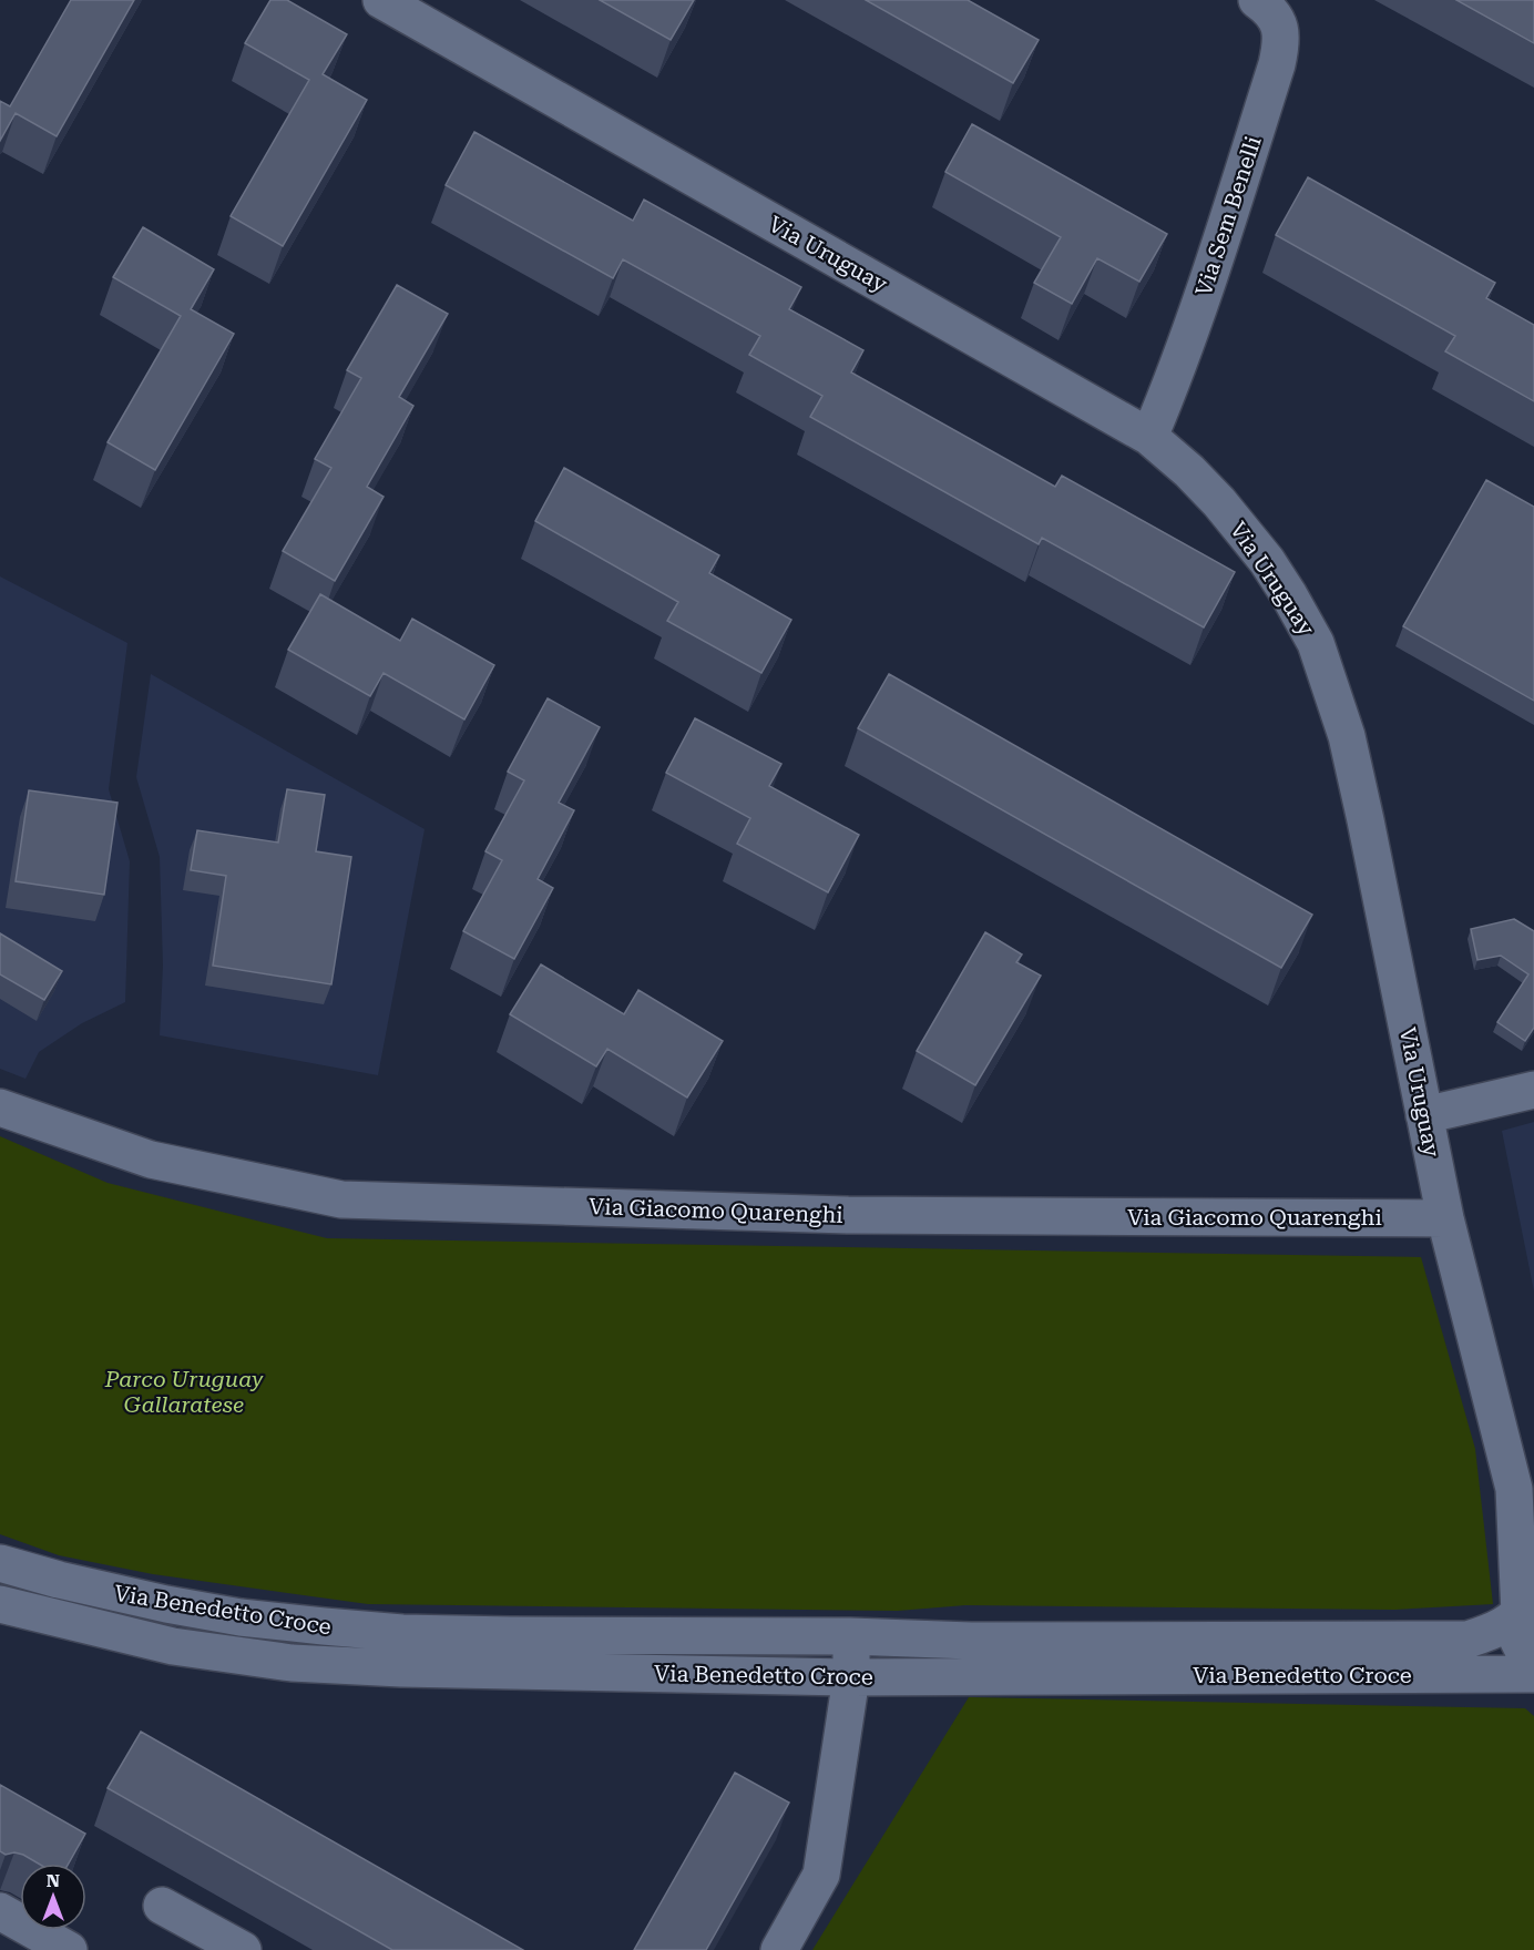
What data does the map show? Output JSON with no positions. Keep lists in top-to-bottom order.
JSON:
{
  "streets": {
    "street": [
      "Via Sem Benelli",
      "Via Uruguay",
      "Via Giacomo Quarenghi",
      "Via Benedetto Croce"
    ]
  },
  "crossings": [
    ["Via Sem Benelli", "Via Uruguay"],
    ["Via Uruguay", "Via Giacomo Quarenghi"],
    ["Via Uruguay", "Via Benedetto Croce"]
  ],
  "parks": ["Parco Uruguay Gallaratese"],
  "north": "top"
}
